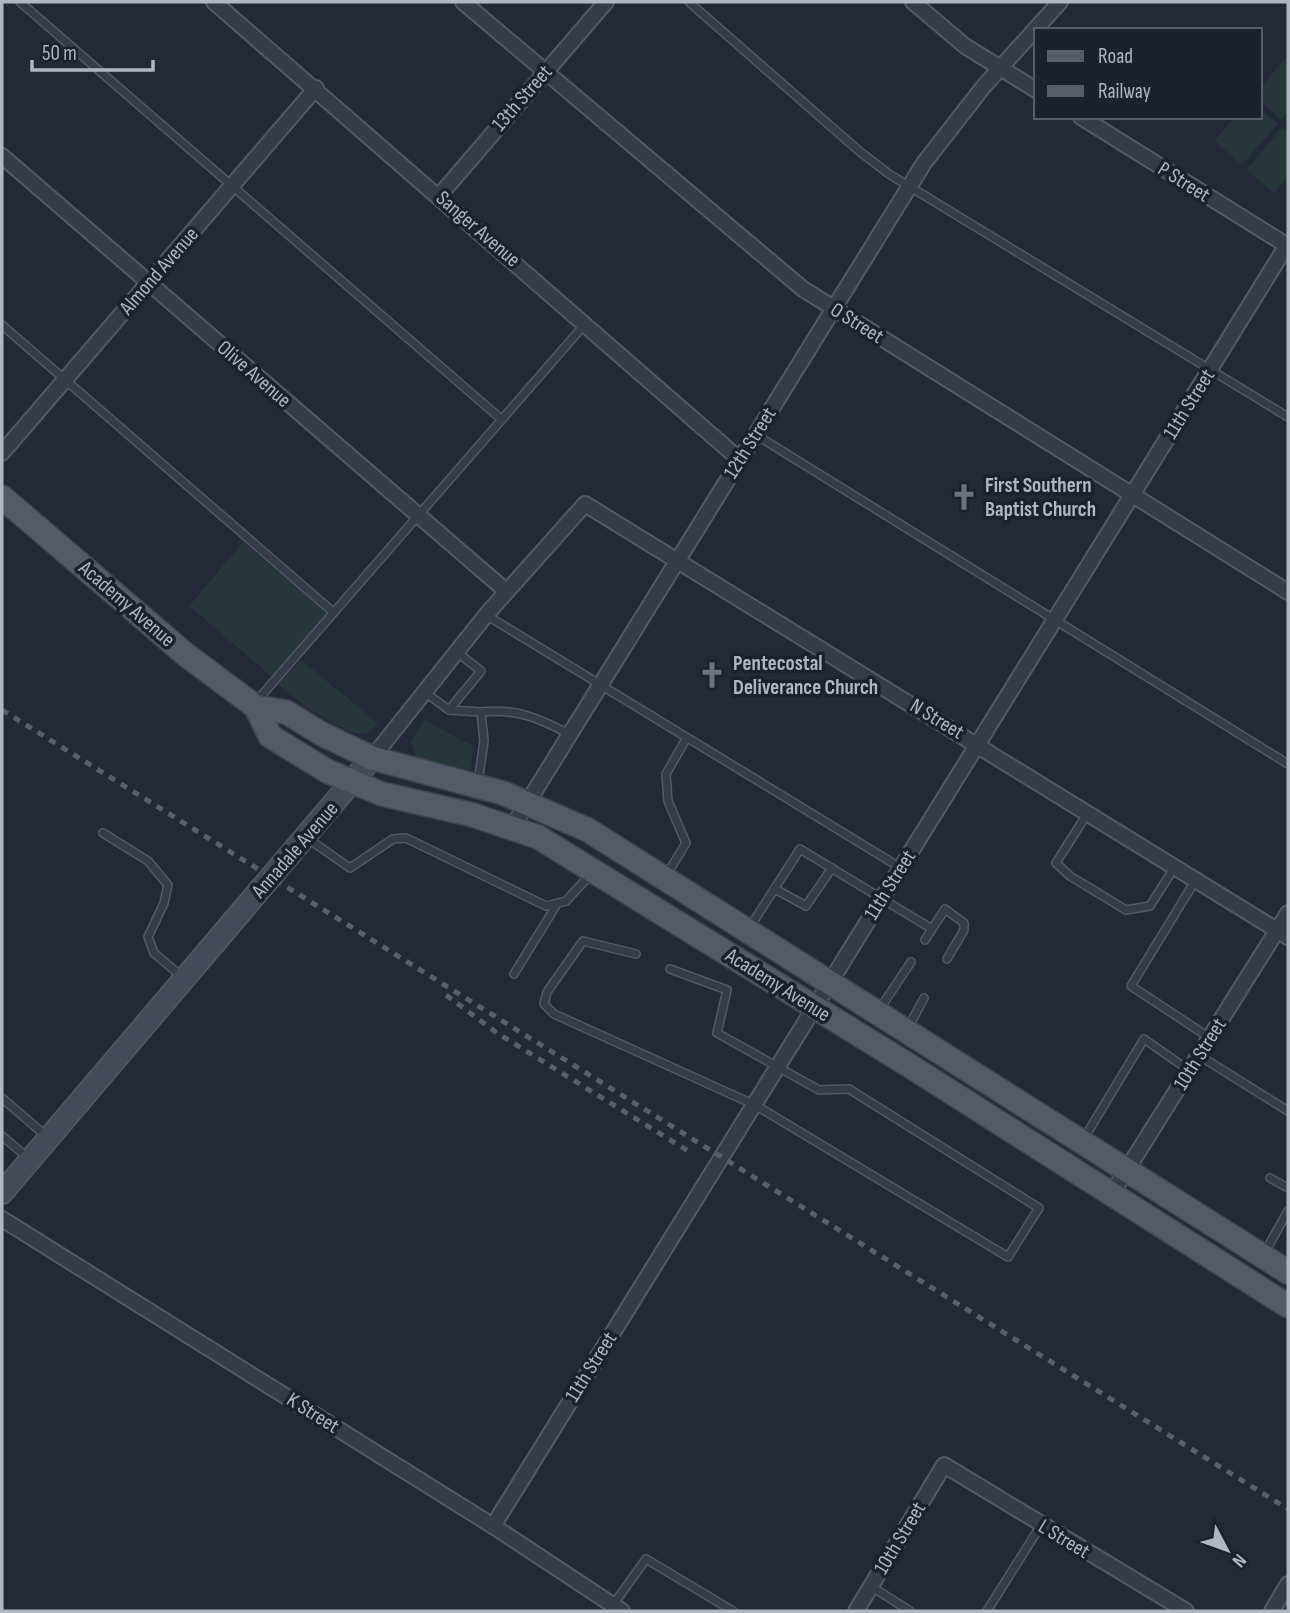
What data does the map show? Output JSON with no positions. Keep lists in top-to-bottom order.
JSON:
{
  "streets": {
    "main road": ["Academy Avenue"],
    "street": [
      "13th Street",
      "P Street",
      "Sanger Avenue",
      "Almond Avenue",
      "O Street",
      "Olive Avenue",
      "11th Street",
      "12th Street",
      "N Street",
      "Annadale Avenue",
      "10th Street",
      "K Street",
      "L Street"
    ]
  },
  "crossings": [
    ["13th Street", "Sanger Avenue"],
    ["13th Street", "O Street"],
    ["P Street", "11th Street"],
    ["Sanger Avenue", "Almond Avenue"],
    ["Sanger Avenue", "12th Street"],
    ["Almond Avenue", "Olive Avenue"],
    ["O Street", "11th Street"],
    ["O Street", "12th Street"],
    ["Olive Avenue", "Annadale Avenue"],
    ["11th Street", "Academy Avenue"],
    ["11th Street", "N Street"],
    ["11th Street", "K Street"],
    ["12th Street", "Academy Avenue"],
    ["12th Street", "N Street"],
    ["Academy Avenue", "Annadale Avenue"],
    ["Academy Avenue", "10th Street"],
    ["N Street", "Annadale Avenue"],
    ["N Street", "10th Street"],
    ["10th Street", "L Street"]
  ],
  "places": {
    "church": ["First Southern Baptist Church", "Pentecostal Deliverance Church"]
  },
  "legend": ["Road", "Railway"],
  "scale_bar": "50 m",
  "north": "bottom right"
}
